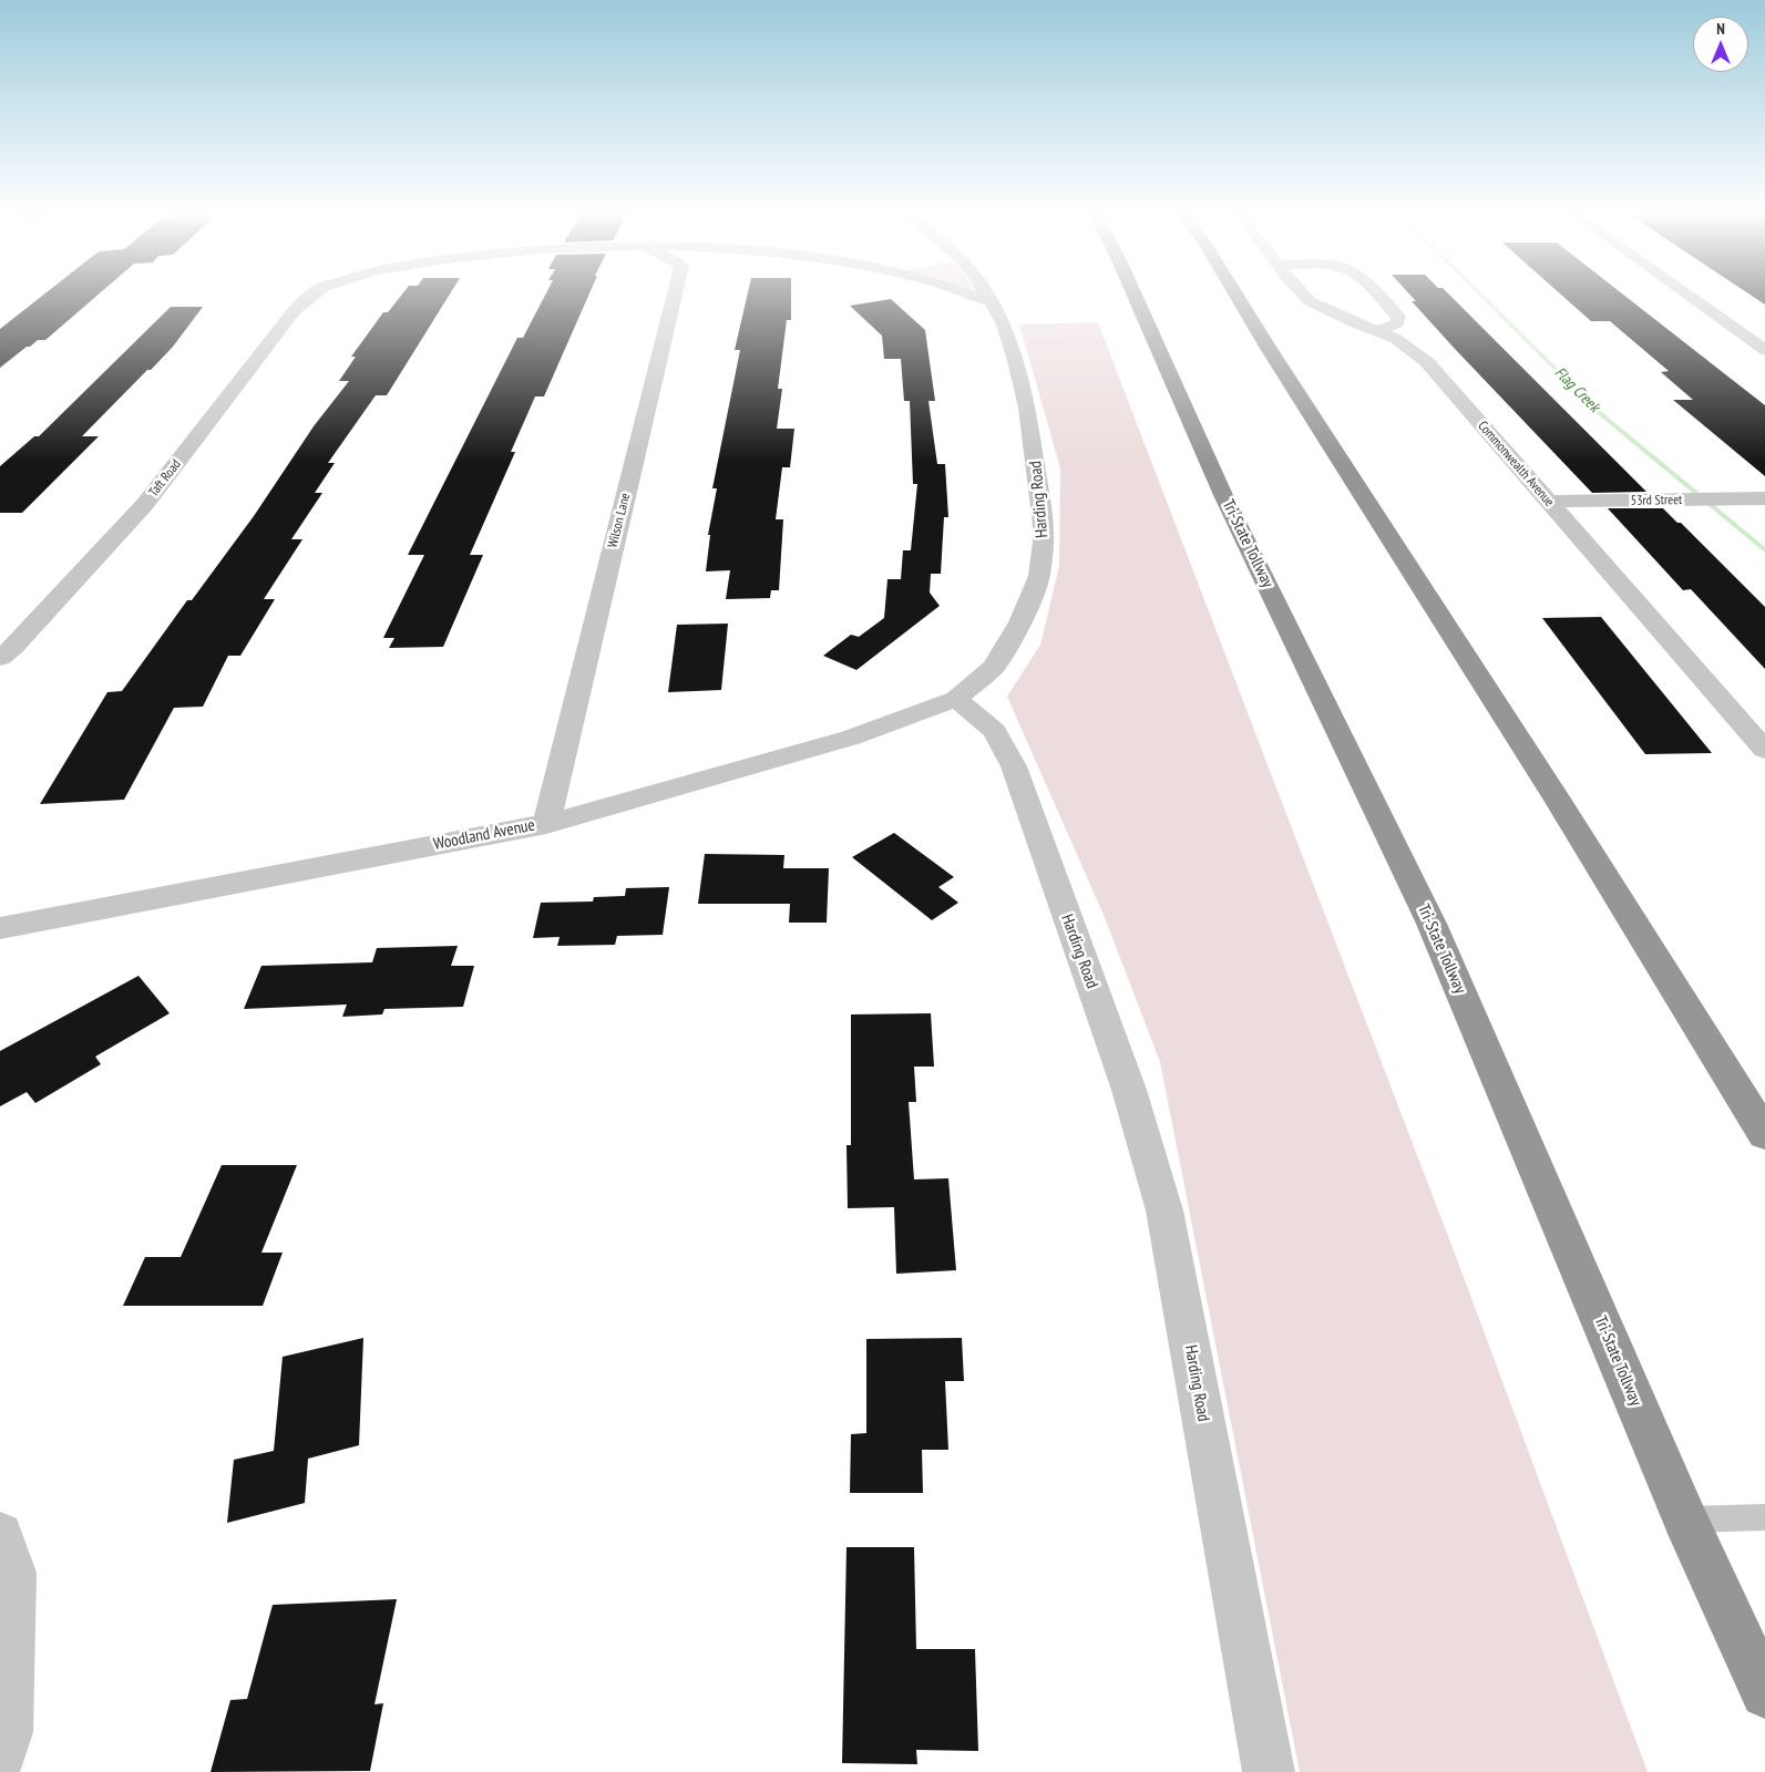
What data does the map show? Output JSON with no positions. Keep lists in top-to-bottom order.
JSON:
{
  "streets": {
    "highway": ["Tri-State Tollway"],
    "street": [
      "Commonwealth Avenue",
      "Taft Road",
      "Harding Road",
      "53rd Street",
      "Wilson Lane",
      "Woodland Avenue"
    ]
  },
  "crossings": [
    ["Commonwealth Avenue", "53rd Street"],
    ["Harding Road", "Woodland Avenue"],
    ["Wilson Lane", "Woodland Avenue"]
  ],
  "water": ["Flag Creek"],
  "north": "top"
}
